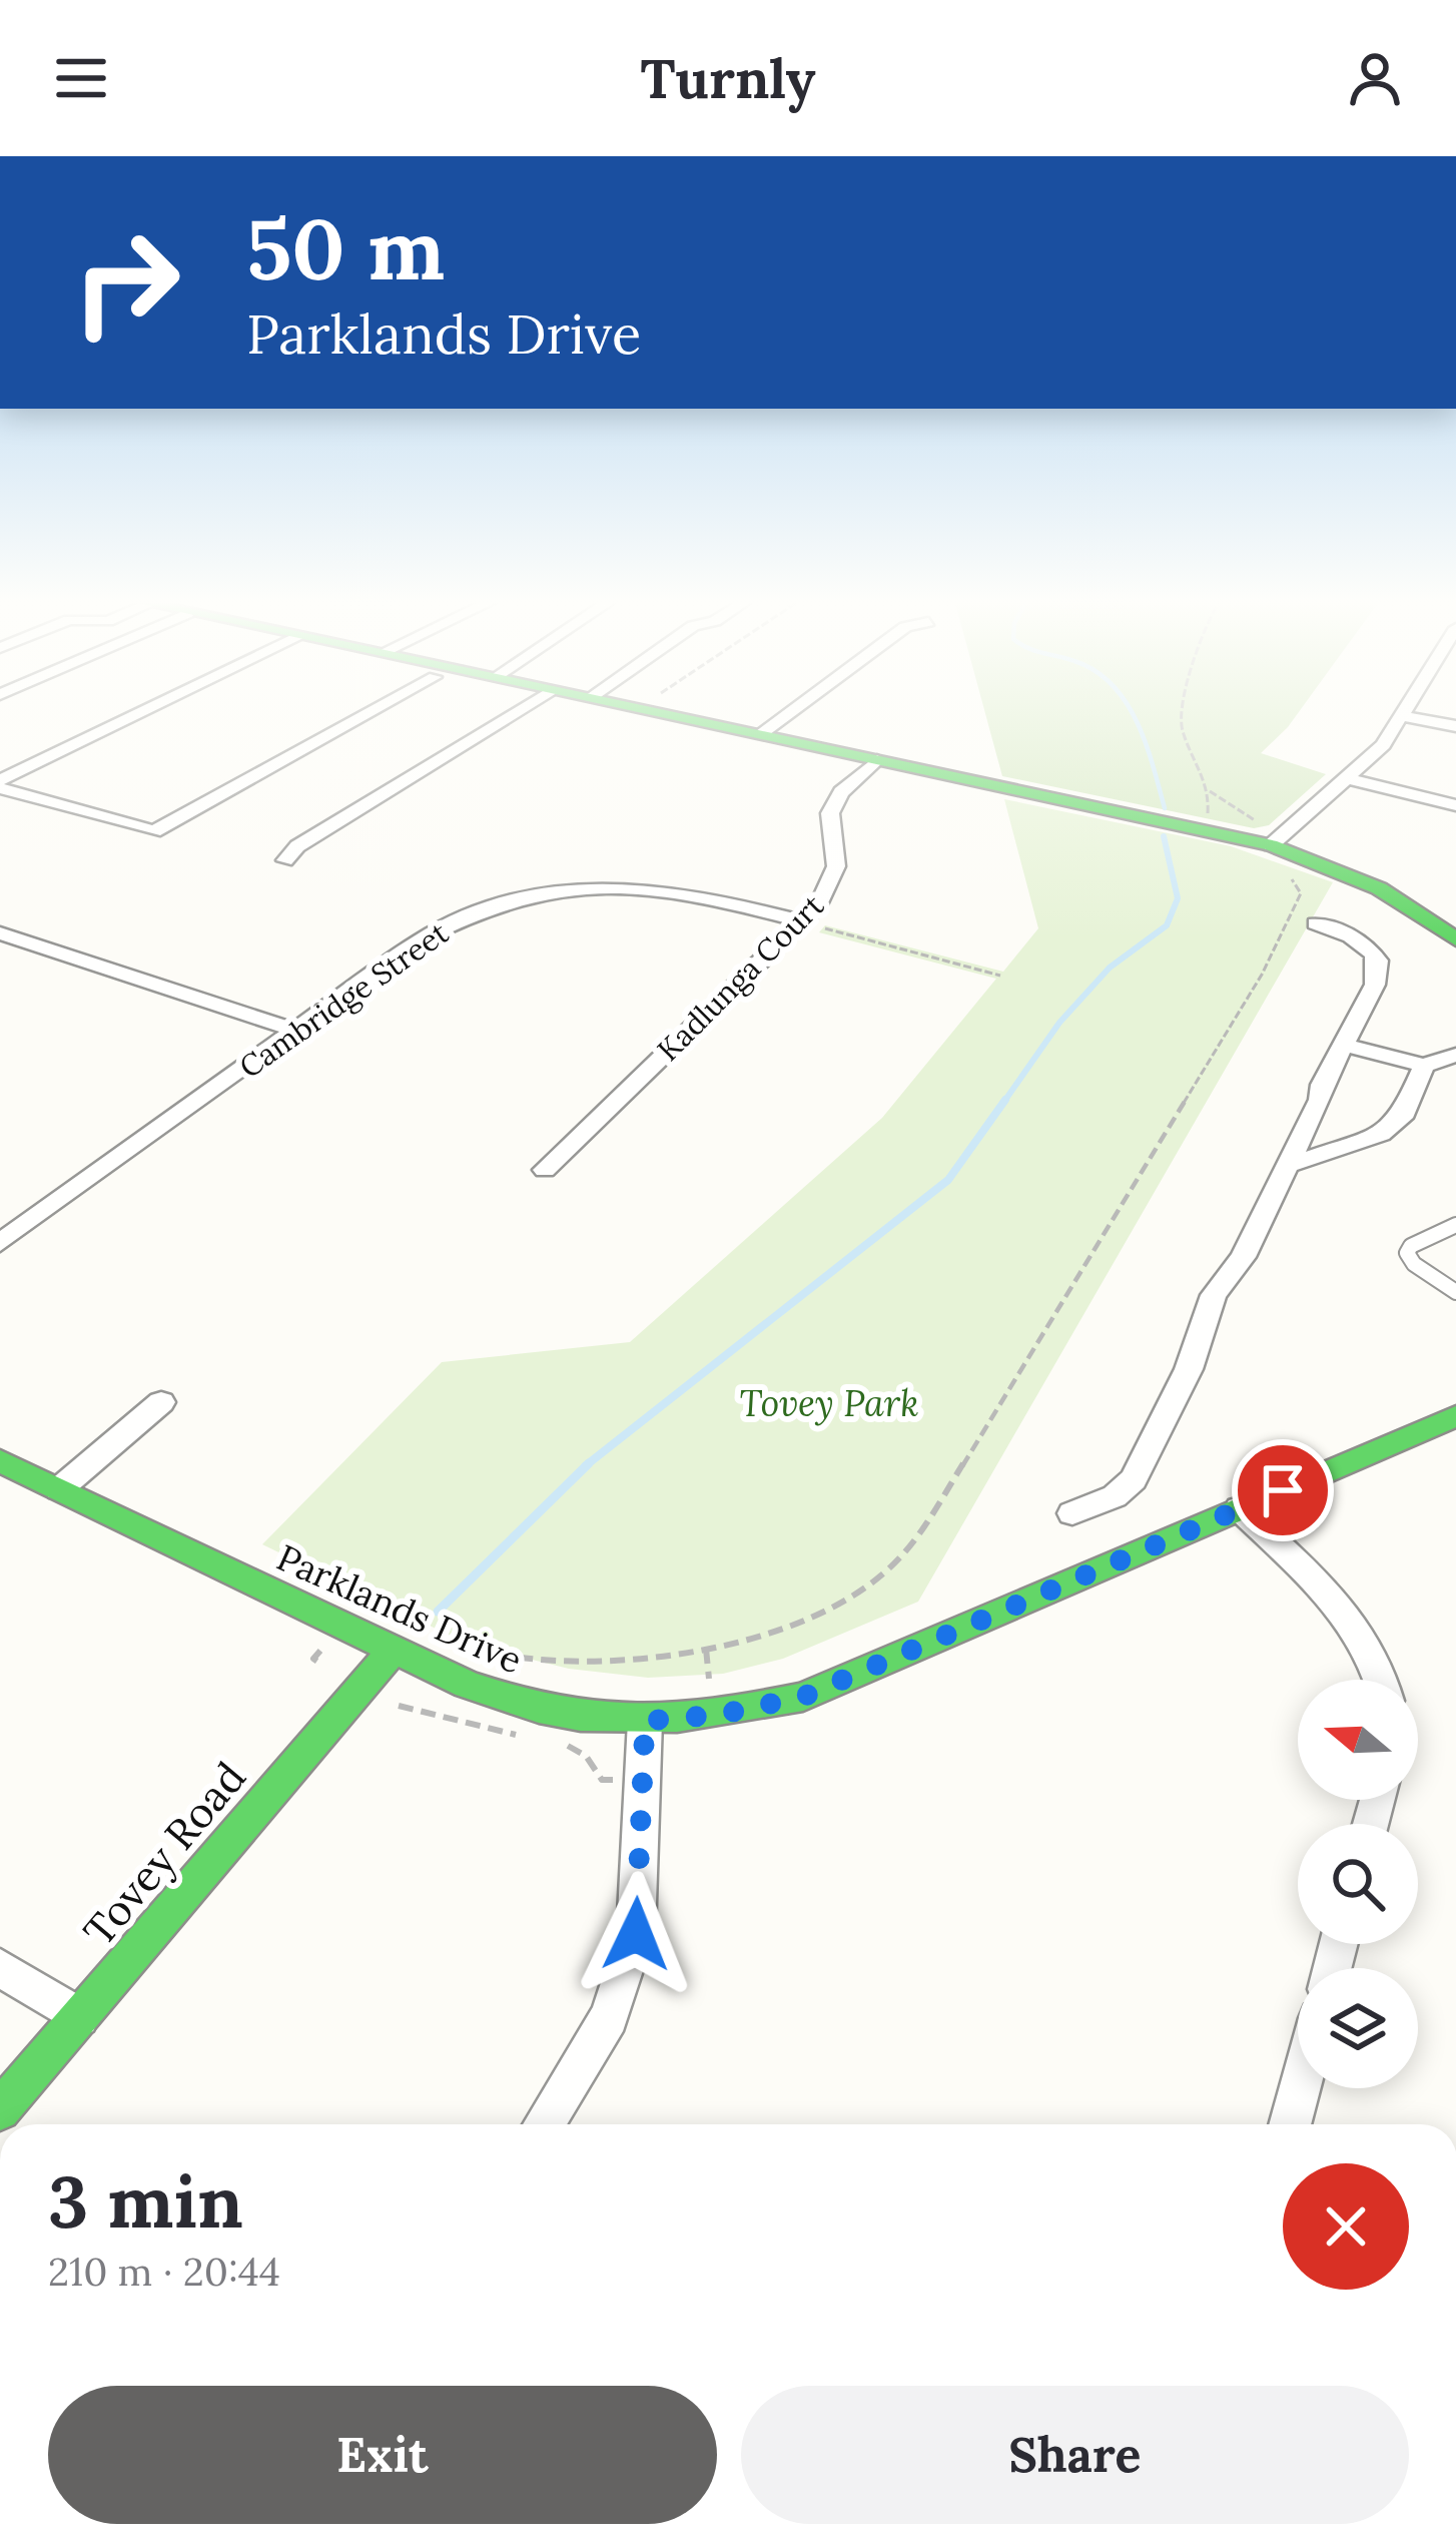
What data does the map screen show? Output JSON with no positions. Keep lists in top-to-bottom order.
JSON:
{
  "streets": {
    "street": [
      "Kadlunga Court",
      "Cambridge Street",
      "Parklands Drive",
      "Tovey Road"
    ]
  },
  "crossings": [
    ["Kadlunga Court", "Cambridge Street"],
    ["Parklands Drive", "Tovey Road"]
  ],
  "parks": ["Tovey Park"],
  "north": "left",
  "page": {
    "header": "Turnly",
    "turn": ["50 m", "Parklands Drive"],
    "heading": ["3 min", "210 m · 20:44"],
    "buttons": ["Exit", "Share"]
  }
}
